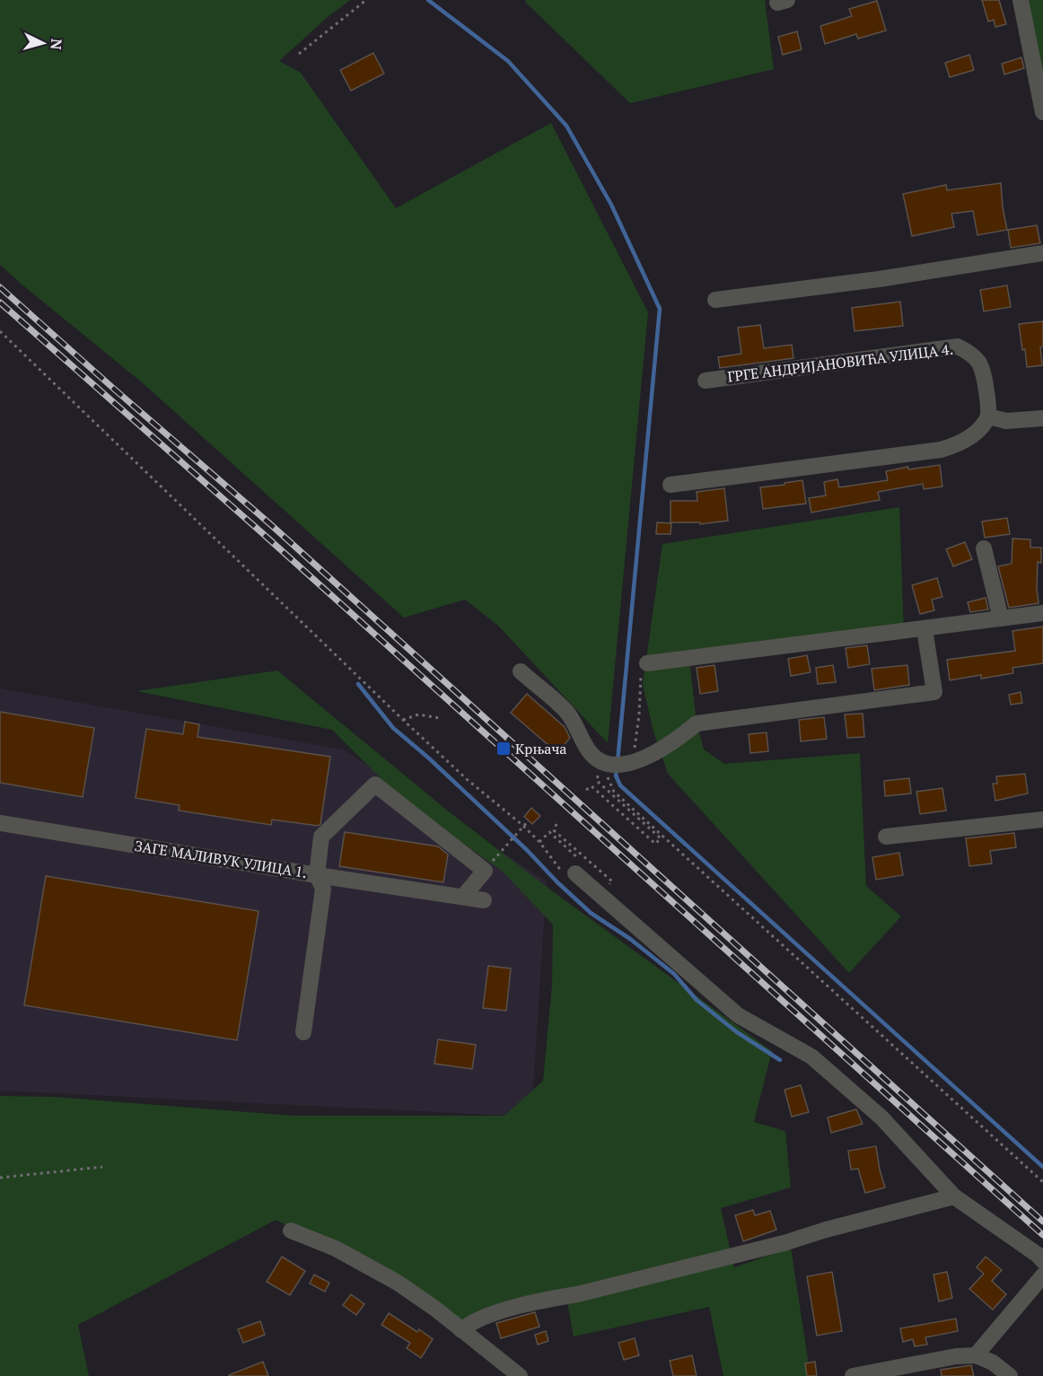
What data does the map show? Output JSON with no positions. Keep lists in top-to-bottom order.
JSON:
{
  "streets": {
    "street": ["ГРГЕ АНДРИЈАНОВИЋА УЛИЦА 4.", "ЗАГЕ МАЛИВУК УЛИЦА 1."]
  },
  "places": {
    "transit": ["Крњача"]
  },
  "north": "right"
}
